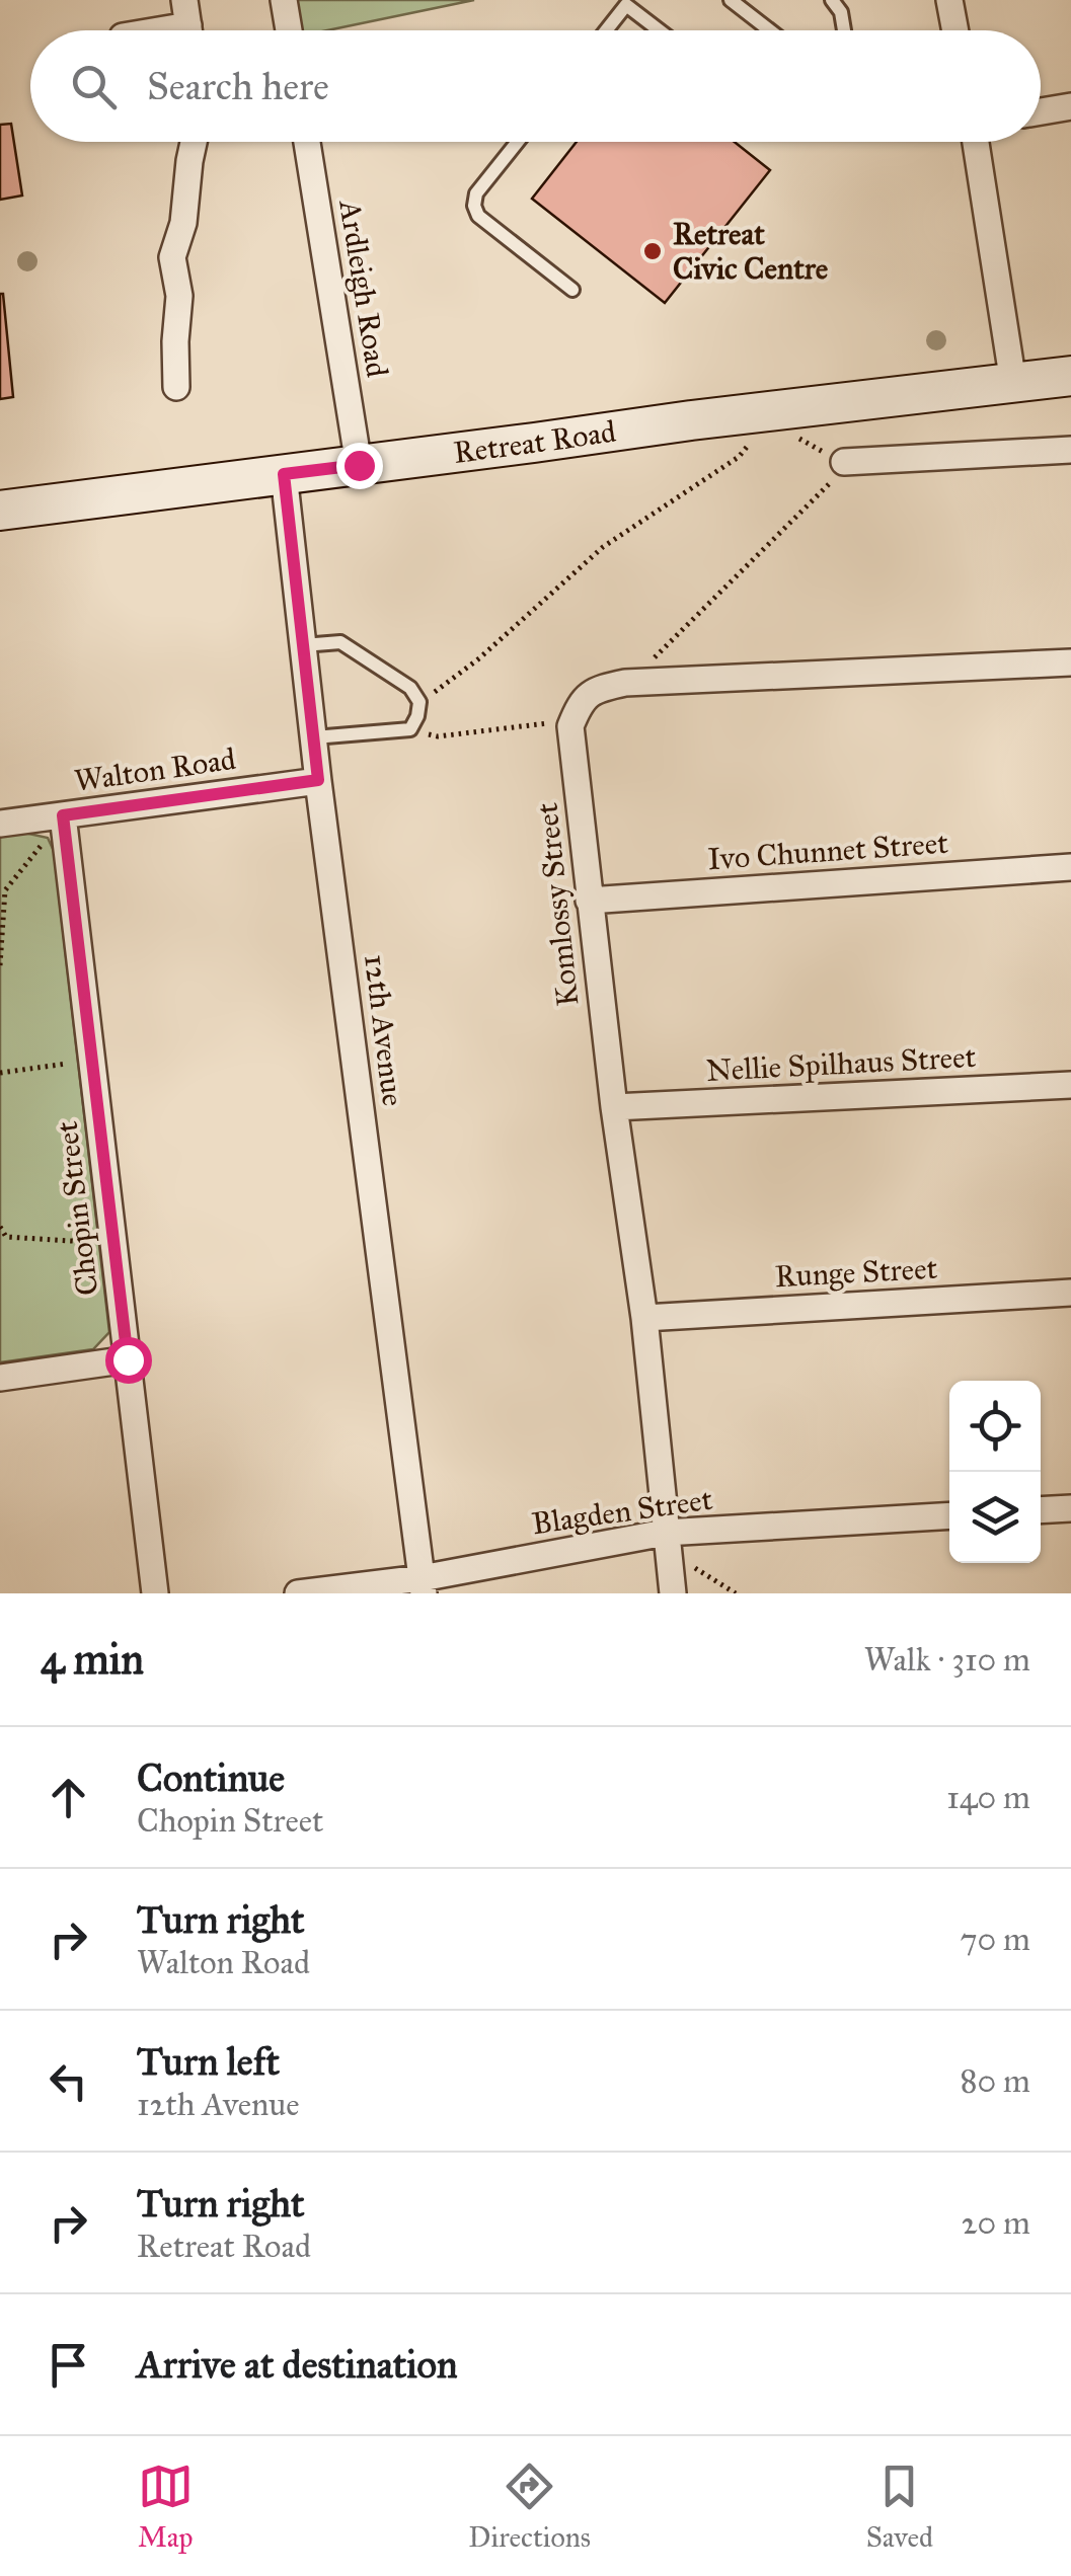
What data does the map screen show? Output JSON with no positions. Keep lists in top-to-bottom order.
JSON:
{
  "streets": {
    "main road": ["Retreat Road"],
    "street": [
      "Ardleigh Road",
      "Walton Road",
      "Ivo Chunnet Street",
      "Komlossy Street",
      "12th Avenue",
      "Nellie Spilhaus Street",
      "Chopin Street",
      "Runge Street",
      "Blagden Street"
    ]
  },
  "crossings": [
    ["Ardleigh Road", "Retreat Road"],
    ["Retreat Road", "12th Avenue"],
    ["Walton Road", "12th Avenue"],
    ["Walton Road", "Chopin Street"],
    ["Ivo Chunnet Street", "Komlossy Street"],
    ["Komlossy Street", "Nellie Spilhaus Street"],
    ["Komlossy Street", "Runge Street"],
    ["Komlossy Street", "Blagden Street"],
    ["12th Avenue", "Blagden Street"]
  ],
  "places": ["Retreat Civic Centre"],
  "page": {
    "search": "Search here",
    "heading": ["4 min", "Walk · 310 m"],
    "list": [
      ["Continue", "Chopin Street", "140 m"],
      ["Turn right", "Walton Road", "70 m"],
      ["Turn left", "12th Avenue", "80 m"],
      ["Turn right", "Retreat Road", "20 m"],
      "Arrive at destination"
    ],
    "nav": ["Map", "Directions", "Saved"]
  }
}
